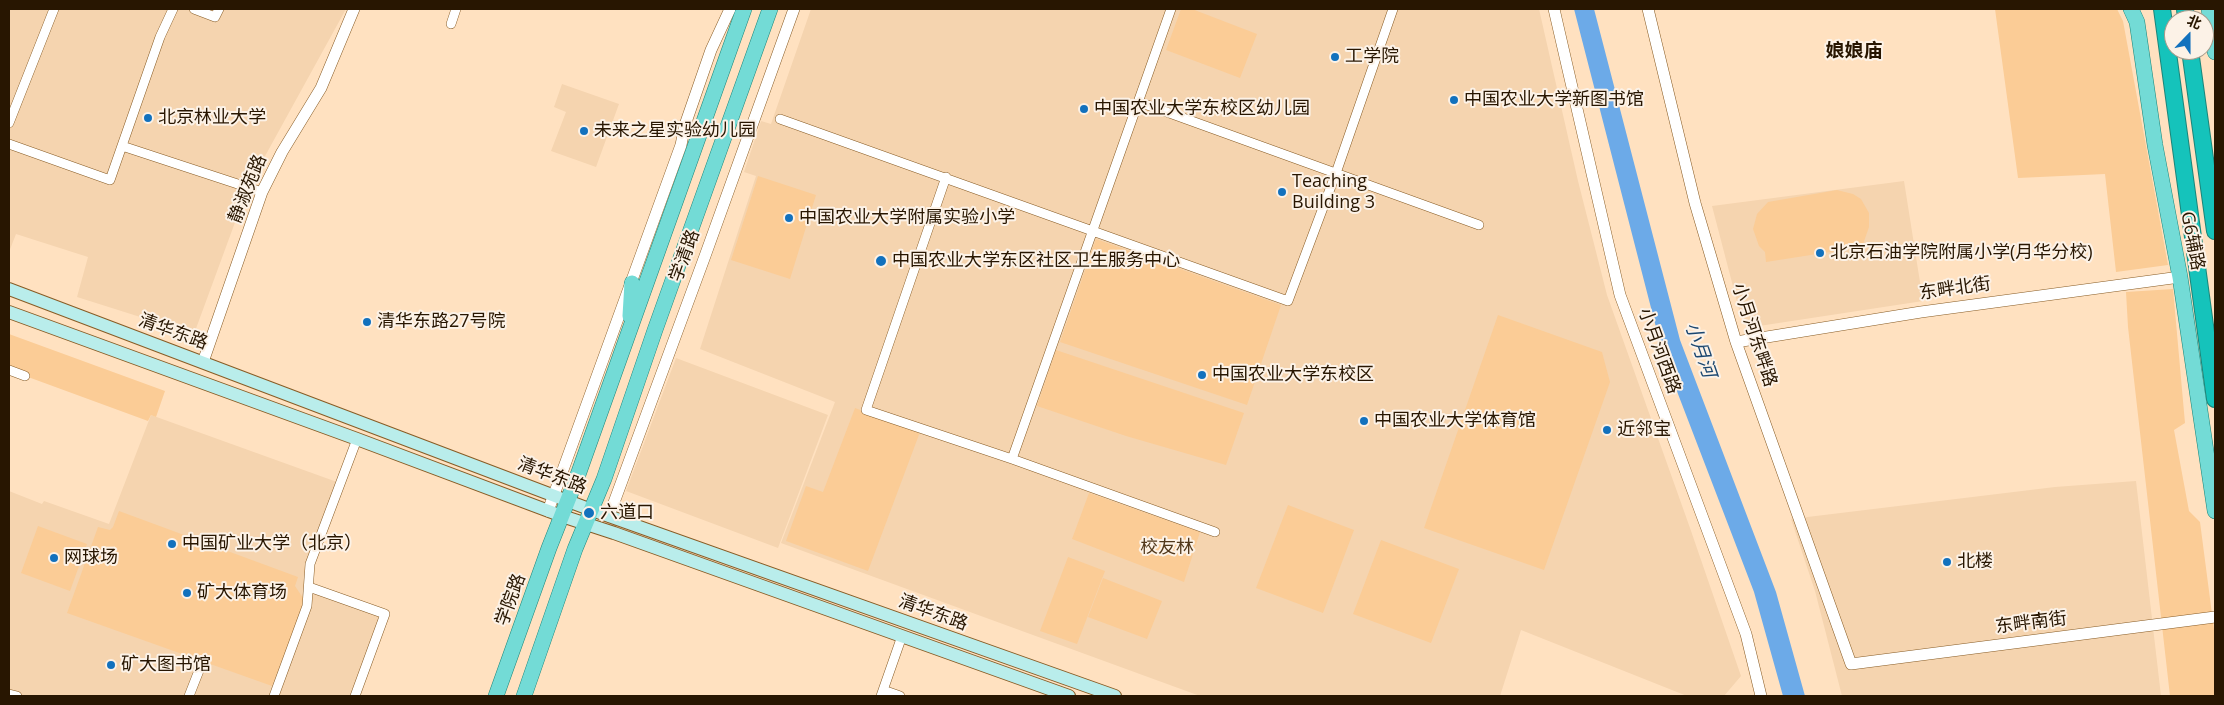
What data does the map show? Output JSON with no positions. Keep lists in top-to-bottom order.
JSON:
{
  "streets": {
    "main road": [
      "G6辅路",
      "学清路",
      "清华东路",
      "学院路"
    ],
    "street": [
      "静淑苑路",
      "东畔北街",
      "小月河东畔路",
      "小月河西路",
      "东畔南街"
    ]
  },
  "crossings": [
    ["静淑苑路", "清华东路"],
    ["G6辅路", "东畔北街"],
    ["学清路", "清华东路"],
    ["学清路", "学院路"],
    ["东畔北街", "小月河东畔路"],
    ["清华东路", "学院路"],
    ["小月河东畔路", "东畔南街"]
  ],
  "districts": ["娘娘庙"],
  "water": ["小月河"],
  "parks": ["校友林"],
  "places": [
    "工学院",
    "中国农业大学新图书馆",
    "中国农业大学东校区幼儿园",
    "北京林业大学",
    "未来之星实验幼儿园",
    "Teaching Building 3",
    "中国农业大学附属实验小学",
    "北京石油学院附属小学(月华分校)",
    "中国农业大学东区社区卫生服务中心",
    "清华东路27号院",
    "中国农业大学东校区",
    "中国农业大学体育馆",
    "近邻宝",
    "六道口",
    "中国矿业大学（北京）",
    "网球场",
    "北楼",
    "矿大体育场",
    "矿大图书馆"
  ],
  "north": "top"
}
